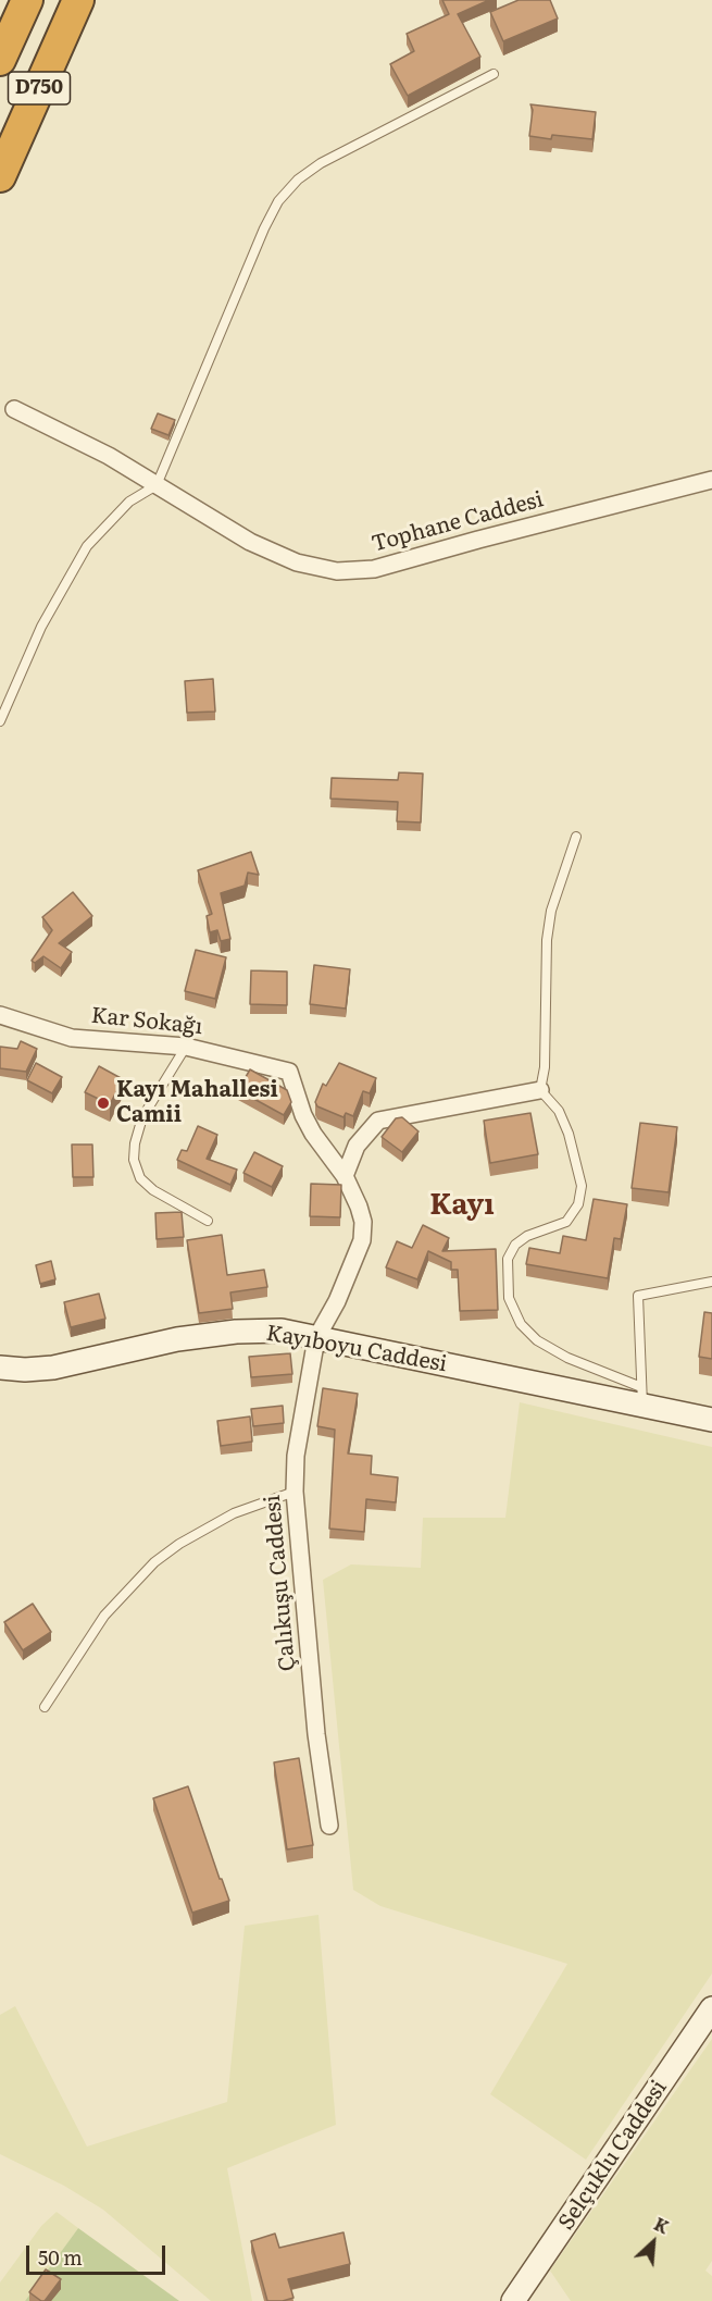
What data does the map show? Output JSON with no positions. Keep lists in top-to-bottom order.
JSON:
{
  "streets": {
    "highway": ["D750"],
    "street": [
      "Tophane Caddesi",
      "Kar Sokağı",
      "Kayıboyu Caddesi",
      "Çalıkuşu Caddesi",
      "Selçuklu Caddesi"
    ]
  },
  "crossings": [
    ["Kar Sokağı", "Çalıkuşu Caddesi"],
    ["Kayıboyu Caddesi", "Çalıkuşu Caddesi"]
  ],
  "districts": ["Kayı"],
  "places": ["Kayı Mahallesi Camii"],
  "scale_bar": "50 m",
  "north": "top right"
}
